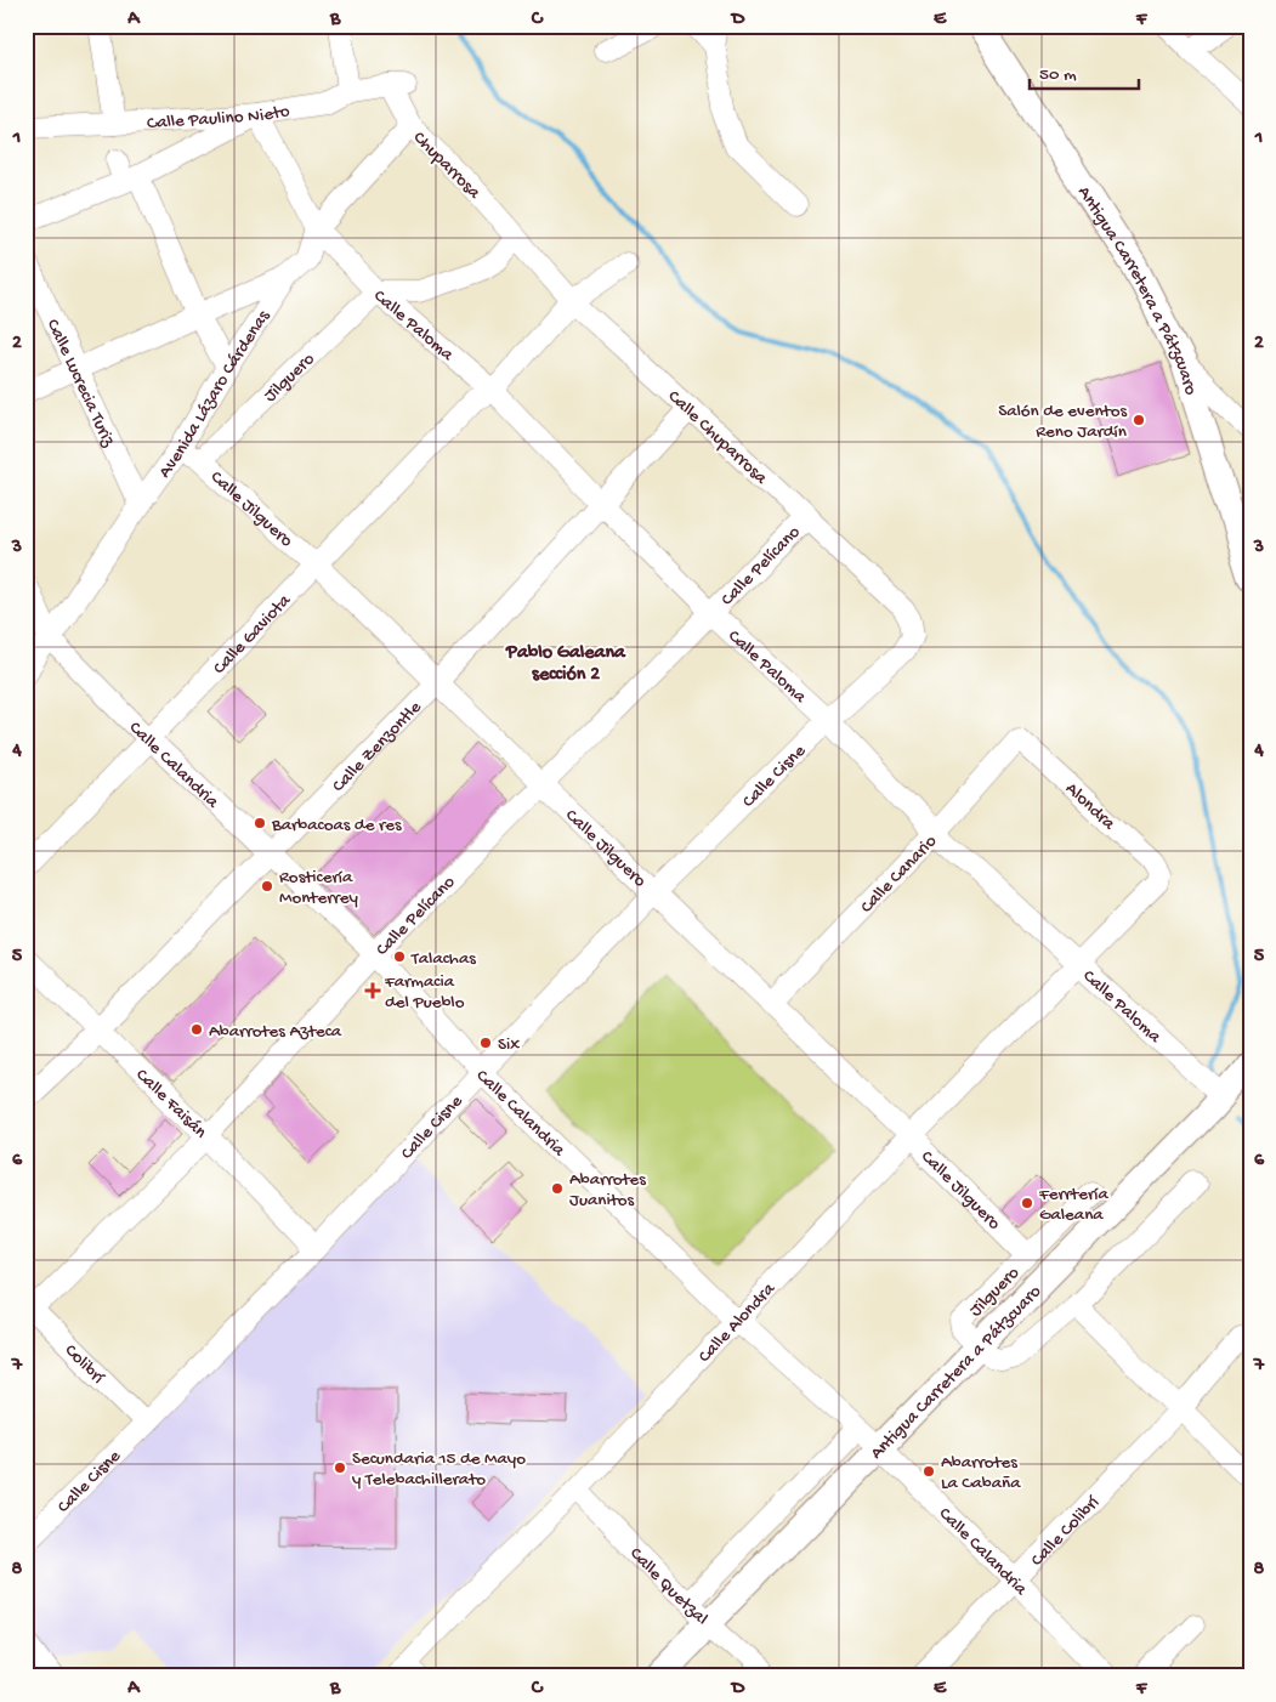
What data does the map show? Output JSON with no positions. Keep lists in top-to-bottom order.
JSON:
{
  "streets": {
    "main road": ["Antigua Carretera a Pátzcuaro"],
    "street": [
      "Calle Paulino Nieto",
      "Chuparrosa",
      "Calle Paloma",
      "Jilguero",
      "Calle Lucrecia Turiz",
      "Avenida Lázaro Cárdenas",
      "Calle Chuparrosa",
      "Calle Jilguero",
      "Calle Pelícano",
      "Calle Gaviota",
      "Calle Zenzontle",
      "Calle Calandria",
      "Calle Cisne",
      "Alondra",
      "Calle Canario",
      "Calle Faisán",
      "Calle Alondra",
      "Colibrí",
      "Calle Colibrí",
      "Calle Quetzal"
    ]
  },
  "crossings": [
    ["Calle Paulino Nieto", "Chuparrosa"],
    ["Calle Paulino Nieto", "Calle Paloma"],
    ["Chuparrosa", "Avenida Lázaro Cárdenas"],
    ["Chuparrosa", "Calle Chuparrosa"],
    ["Antigua Carretera a Pátzcuaro", "Calle Paloma"],
    ["Antigua Carretera a Pátzcuaro", "Jilguero"],
    ["Antigua Carretera a Pátzcuaro", "Calle Calandria"],
    ["Antigua Carretera a Pátzcuaro", "Calle Quetzal"],
    ["Calle Paloma", "Jilguero"],
    ["Calle Paloma", "Avenida Lázaro Cárdenas"],
    ["Calle Paloma", "Calle Pelícano"],
    ["Calle Paloma", "Calle Gaviota"],
    ["Calle Paloma", "Calle Zenzontle"],
    ["Calle Paloma", "Calle Cisne"],
    ["Calle Paloma", "Calle Canario"],
    ["Calle Paloma", "Calle Alondra"],
    ["Jilguero", "Calle Jilguero"],
    ["Calle Lucrecia Turiz", "Avenida Lázaro Cárdenas"],
    ["Avenida Lázaro Cárdenas", "Calle Jilguero"],
    ["Avenida Lázaro Cárdenas", "Calle Calandria"],
    ["Calle Chuparrosa", "Calle Pelícano"],
    ["Calle Chuparrosa", "Calle Gaviota"],
    ["Calle Chuparrosa", "Calle Zenzontle"],
    ["Calle Chuparrosa", "Calle Cisne"],
    ["Calle Jilguero", "Calle Pelícano"],
    ["Calle Jilguero", "Calle Gaviota"],
    ["Calle Jilguero", "Calle Zenzontle"],
    ["Calle Jilguero", "Calle Cisne"],
    ["Calle Jilguero", "Calle Canario"],
    ["Calle Jilguero", "Calle Alondra"],
    ["Calle Pelícano", "Calle Calandria"],
    ["Calle Pelícano", "Calle Faisán"],
    ["Calle Pelícano", "Colibrí"],
    ["Calle Gaviota", "Calle Calandria"],
    ["Calle Zenzontle", "Calle Calandria"],
    ["Calle Zenzontle", "Calle Faisán"],
    ["Calle Calandria", "Calle Cisne"],
    ["Calle Calandria", "Calle Alondra"],
    ["Calle Calandria", "Calle Colibrí"],
    ["Calle Cisne", "Calle Faisán"],
    ["Calle Cisne", "Colibrí"],
    ["Alondra", "Calle Canario"],
    ["Alondra", "Calle Alondra"],
    ["Calle Alondra", "Calle Quetzal"]
  ],
  "districts": ["Pablo Galeana sección 2"],
  "places": {
    "other": [
      "Salón de eventos Reno Jardín",
      "Barbacoas de res",
      "Rosticería Monterrey",
      "Talachas",
      "Abarrotes Azteca",
      "Six",
      "Abarrotes Juanitos",
      "Ferrtería Galeana",
      "Secundaria 15 de Mayo y Telebachillerato",
      "Abarrotes La Cabaña"
    ],
    "health": ["Farmacia del Pueblo"]
  },
  "scale_bar": "50 m",
  "grid": {
    "columns": [
      "A",
      "B",
      "C",
      "D",
      "E",
      "F"
    ],
    "rows": [
      "1",
      "2",
      "3",
      "4",
      "5",
      "6",
      "7",
      "8"
    ]
  }
}
